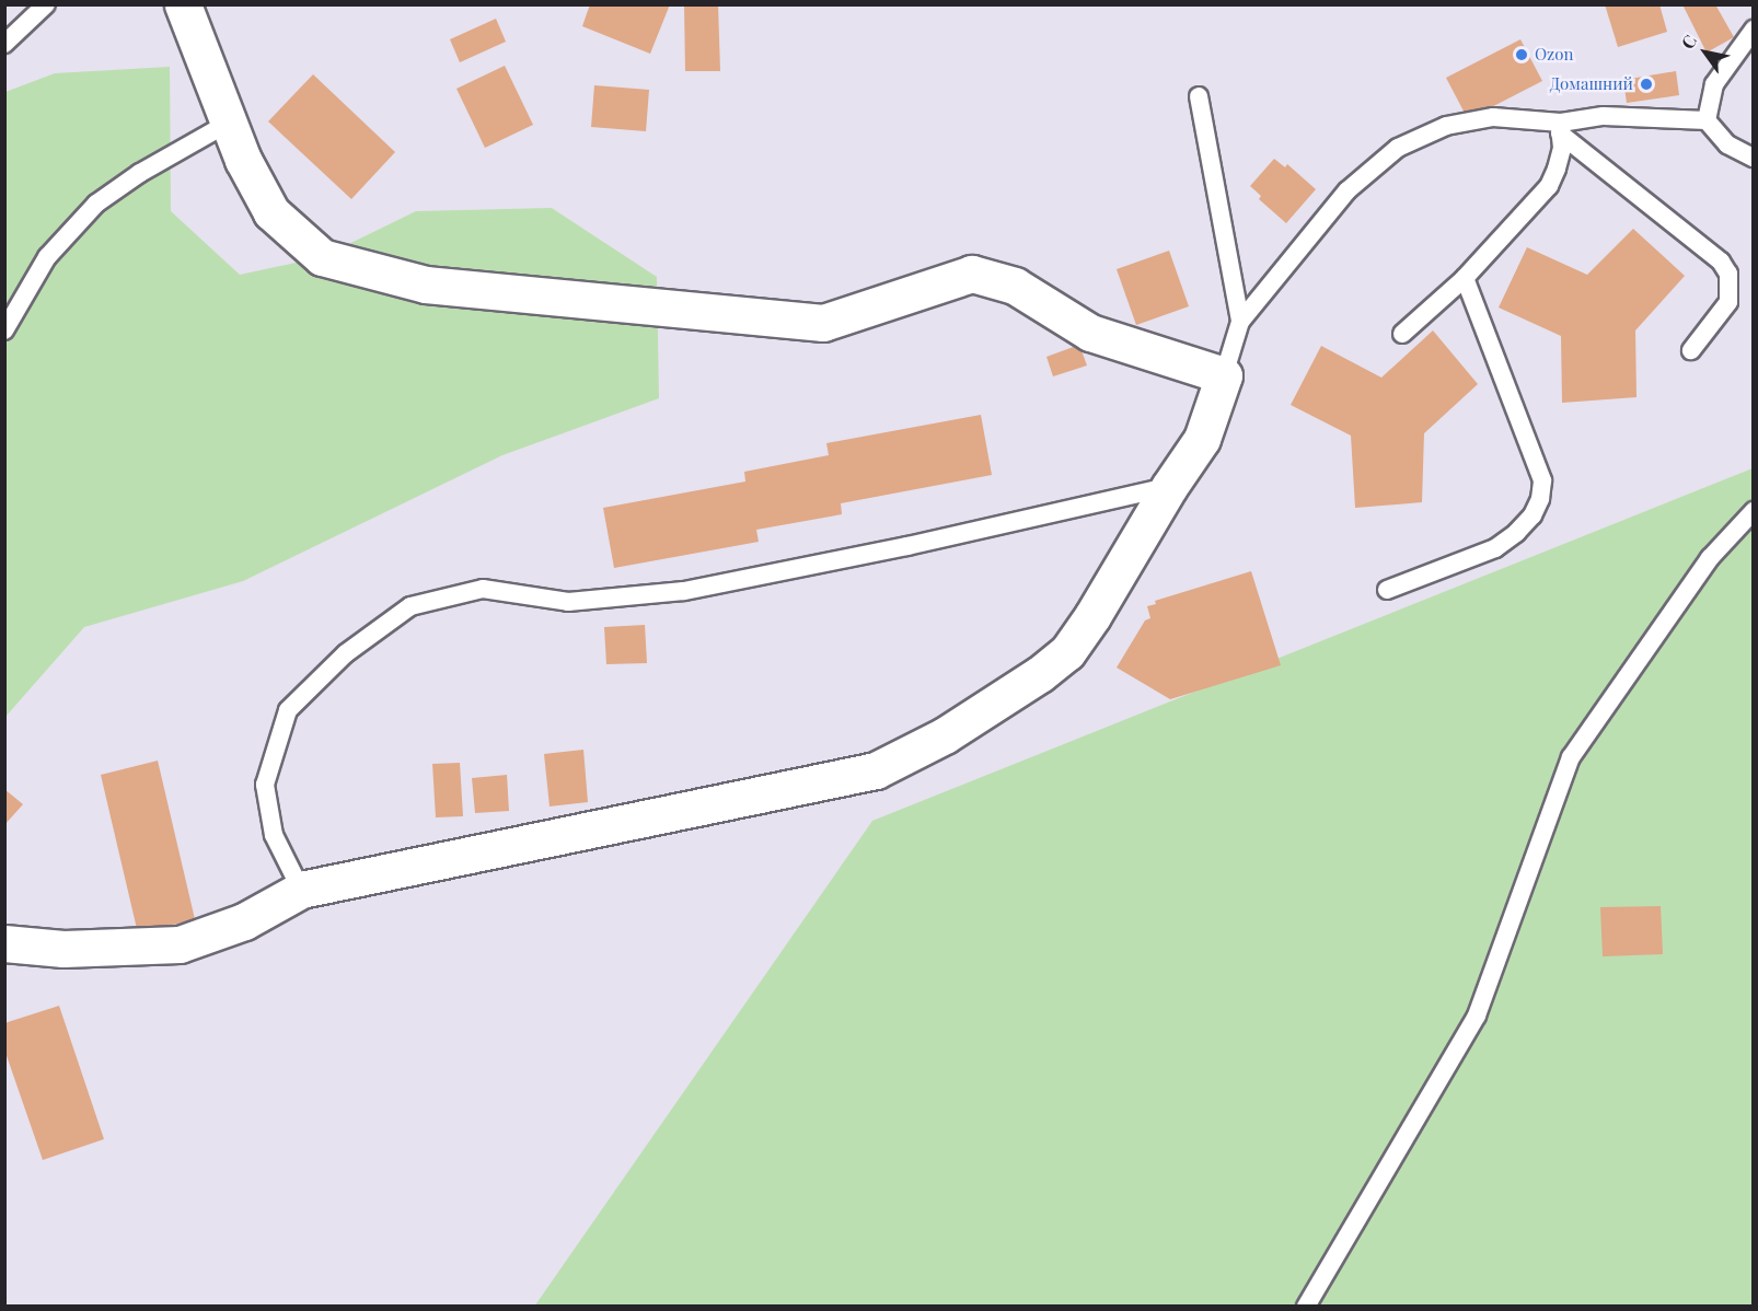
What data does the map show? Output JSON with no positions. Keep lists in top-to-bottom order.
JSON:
{
  "places": ["Ozon", "Домашний"],
  "north": "top left"
}
